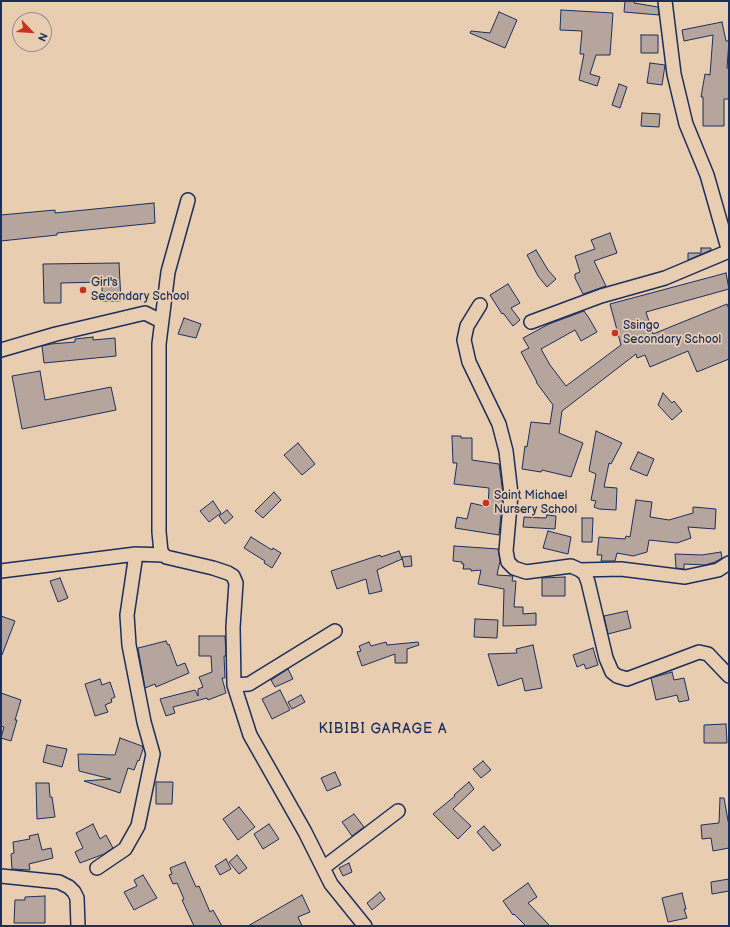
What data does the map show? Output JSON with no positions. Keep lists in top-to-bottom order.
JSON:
{
  "districts": ["KIBIBI GARAGE A"],
  "places": ["Girl's Secondary School", "Ssingo Secondary School", "Saint Michael Nursery School"],
  "north": "bottom right"
}
